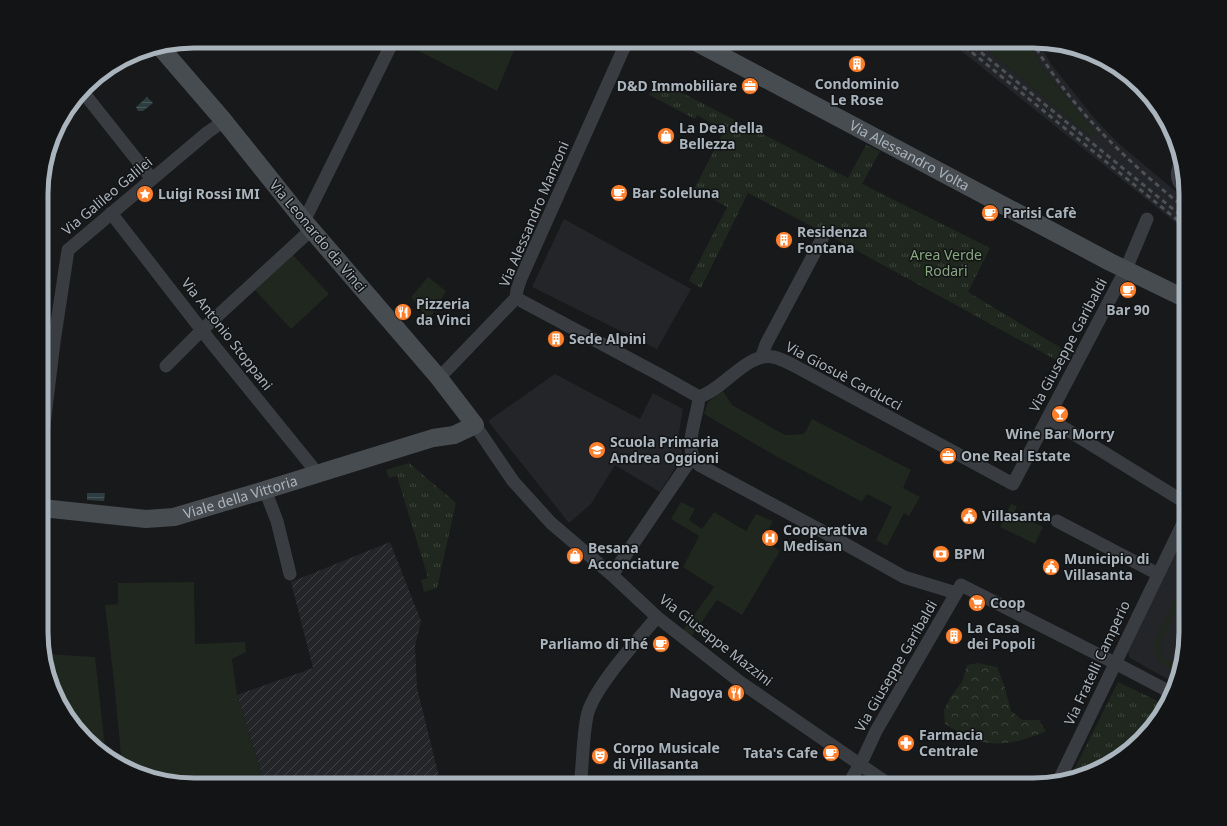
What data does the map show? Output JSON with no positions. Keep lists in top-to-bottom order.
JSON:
{
  "streets": {
    "street": [
      "Via Alessandro Volta",
      "Via Galileo Galilei",
      "Via Alessandro Manzoni",
      "Via Leonardo da Vinci",
      "Via Antonio Stoppani",
      "Via Giuseppe Garibaldi",
      "Via Giosuè Carducci",
      "Viale della Vittoria",
      "Via Giuseppe Mazzini",
      "Via Fratelli Camperio"
    ]
  },
  "crossings": [
    ["Via Alessandro Volta", "Via Giuseppe Garibaldi"],
    ["Via Galileo Galilei", "Via Leonardo da Vinci"],
    ["Via Galileo Galilei", "Via Antonio Stoppani"],
    ["Via Alessandro Manzoni", "Via Leonardo da Vinci"],
    ["Via Leonardo da Vinci", "Viale della Vittoria"],
    ["Via Leonardo da Vinci", "Via Giuseppe Mazzini"],
    ["Via Antonio Stoppani", "Viale della Vittoria"],
    ["Via Giuseppe Garibaldi", "Via Giosuè Carducci"],
    ["Via Giuseppe Garibaldi", "Via Giuseppe Mazzini"],
    ["Viale della Vittoria", "Via Giuseppe Mazzini"]
  ],
  "parks": ["Area Verde Rodari"],
  "places": {
    "building": [
      "Condominio Le Rose",
      "Residenza Fontana",
      "Sede Alpini",
      "La Casa dei Popoli"
    ],
    "office": ["D&D Immobiliare", "One Real Estate"],
    "shop": ["La Dea della Bellezza", "Besana Acconciature"],
    "cafe": [
      "Bar Soleluna",
      "Parisi Cafè",
      "Bar 90",
      "Parliamo di Thé",
      "Tata's Cafe"
    ],
    "place": ["Luigi Rossi IMI"],
    "restaurant": ["Pizzeria da Vinci", "Nagoya"],
    "bar": ["Wine Bar Morry"],
    "school or university": ["Scuola Primaria Andrea Oggioni"],
    "public building": ["Villasanta", "Municipio di Villasanta"],
    "hospital": ["Cooperativa Medisan"],
    "bank": ["BPM"],
    "supermarket": ["Coop"],
    "pharmacy": ["Farmacia Centrale"],
    "theatre": ["Corpo Musicale di Villasanta"]
  }
}
